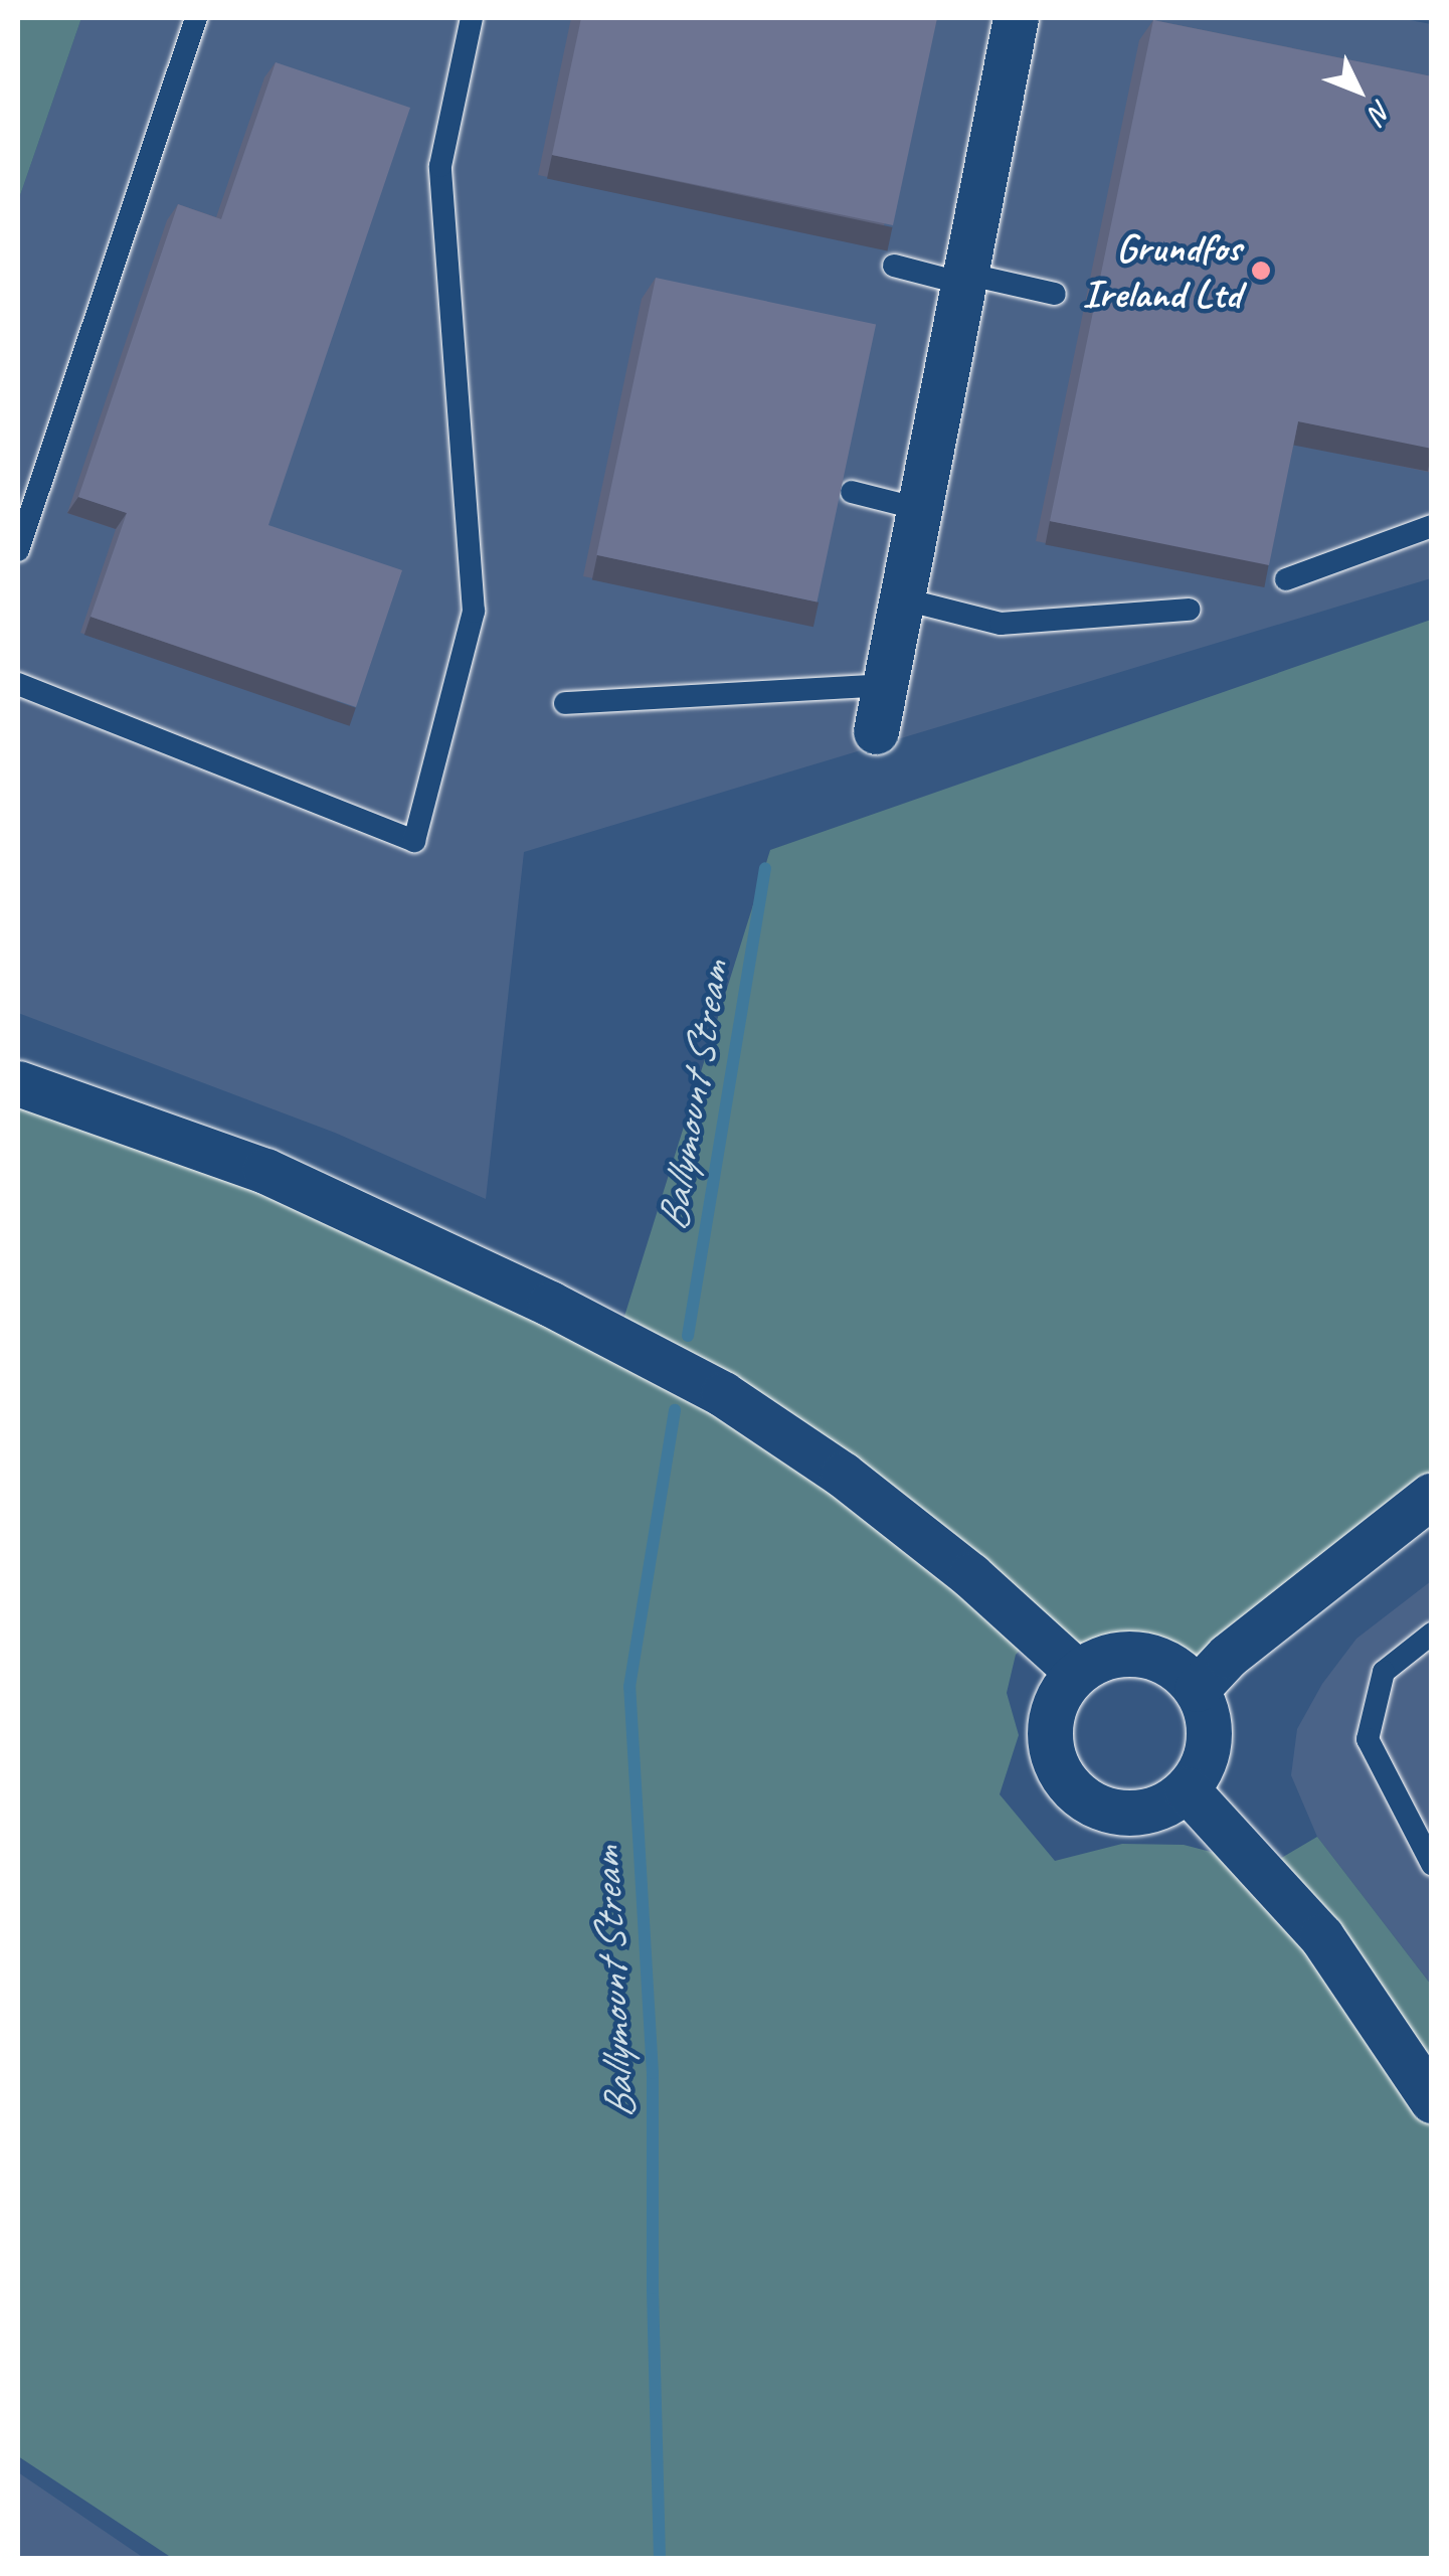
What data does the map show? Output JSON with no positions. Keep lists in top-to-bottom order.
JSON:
{
  "water": ["Ballymount Stream"],
  "places": ["Grundfos Ireland Ltd"],
  "north": "bottom right"
}
